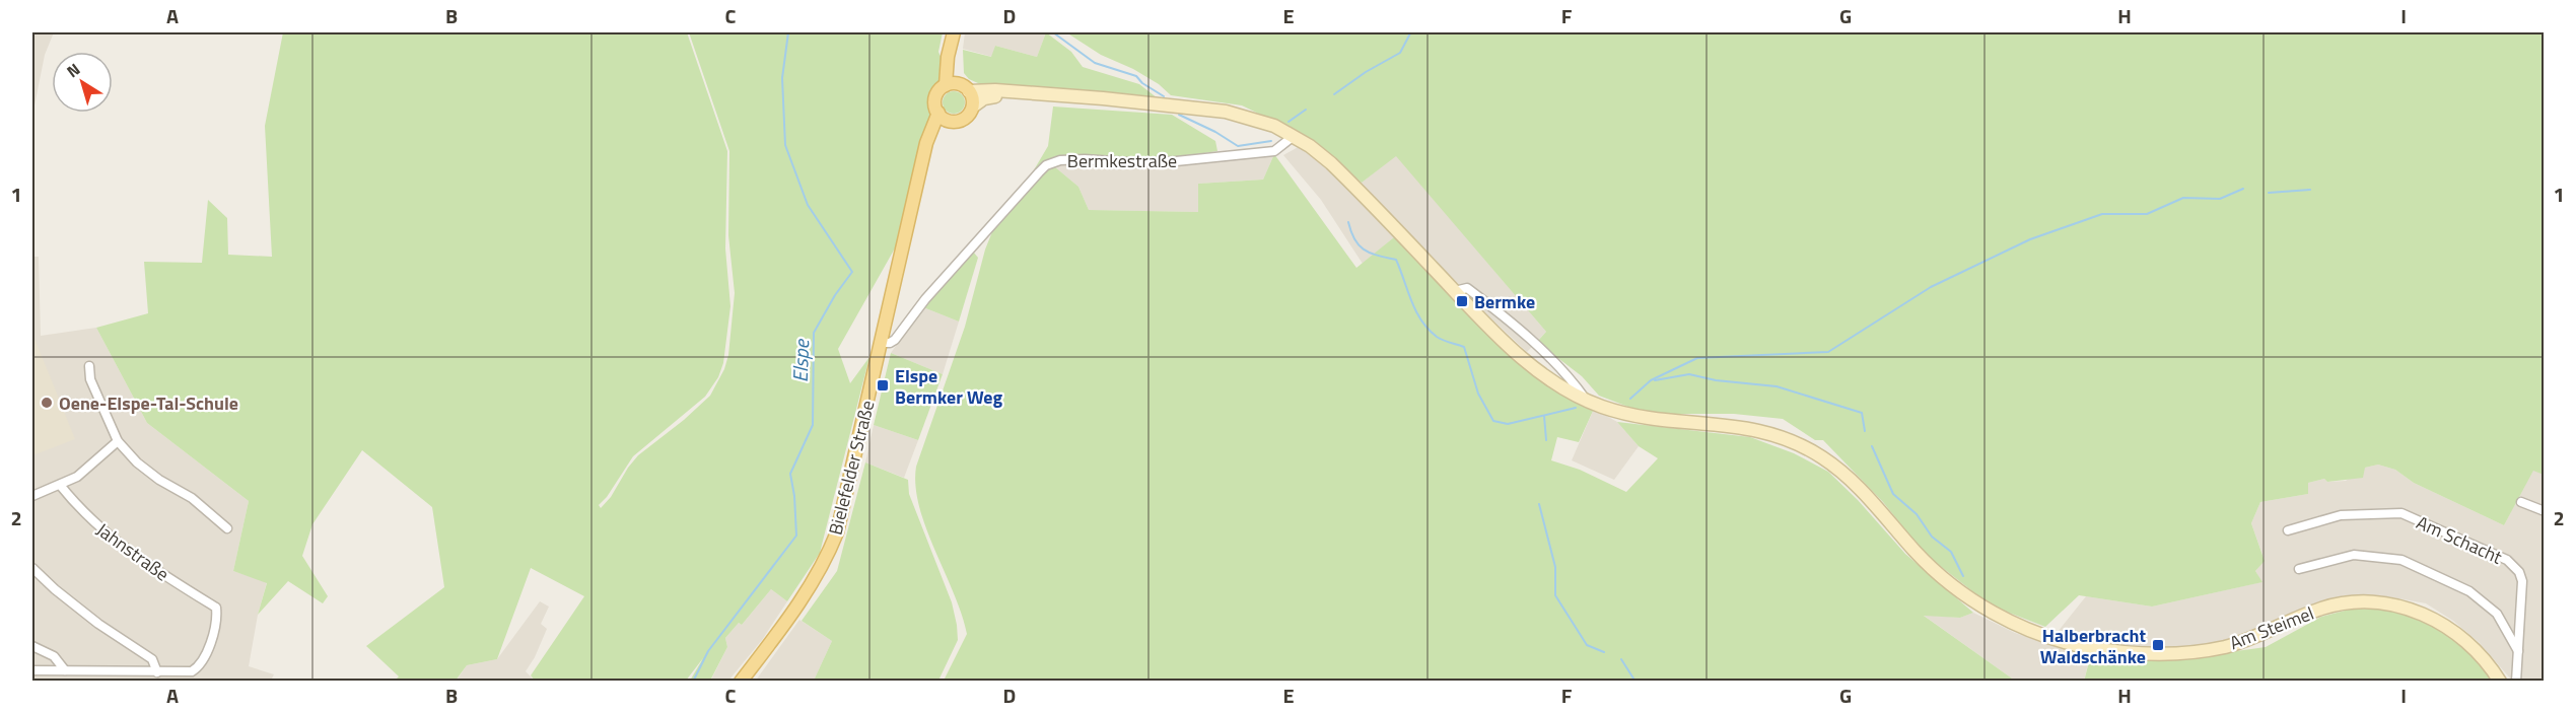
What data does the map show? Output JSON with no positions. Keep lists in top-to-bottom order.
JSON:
{
  "streets": {
    "main road": ["Bielefelder Straße", "Am Steimel"],
    "street": ["Bermkestraße", "Am Schacht", "Jahnstraße"]
  },
  "crossings": [
    ["Bermkestraße", "Bielefelder Straße"],
    ["Bermkestraße", "Am Steimel"]
  ],
  "water": ["Elspe"],
  "places": {
    "transit": ["Bermke", "Elspe Bermker Weg", "Halberbracht Waldschänke"],
    "other": ["Oene-Elspe-Tal-Schule"]
  },
  "north": "top left",
  "grid": {
    "columns": [
      "A",
      "B",
      "C",
      "D",
      "E",
      "F",
      "G",
      "H",
      "I"
    ],
    "rows": ["1", "2"]
  }
}
